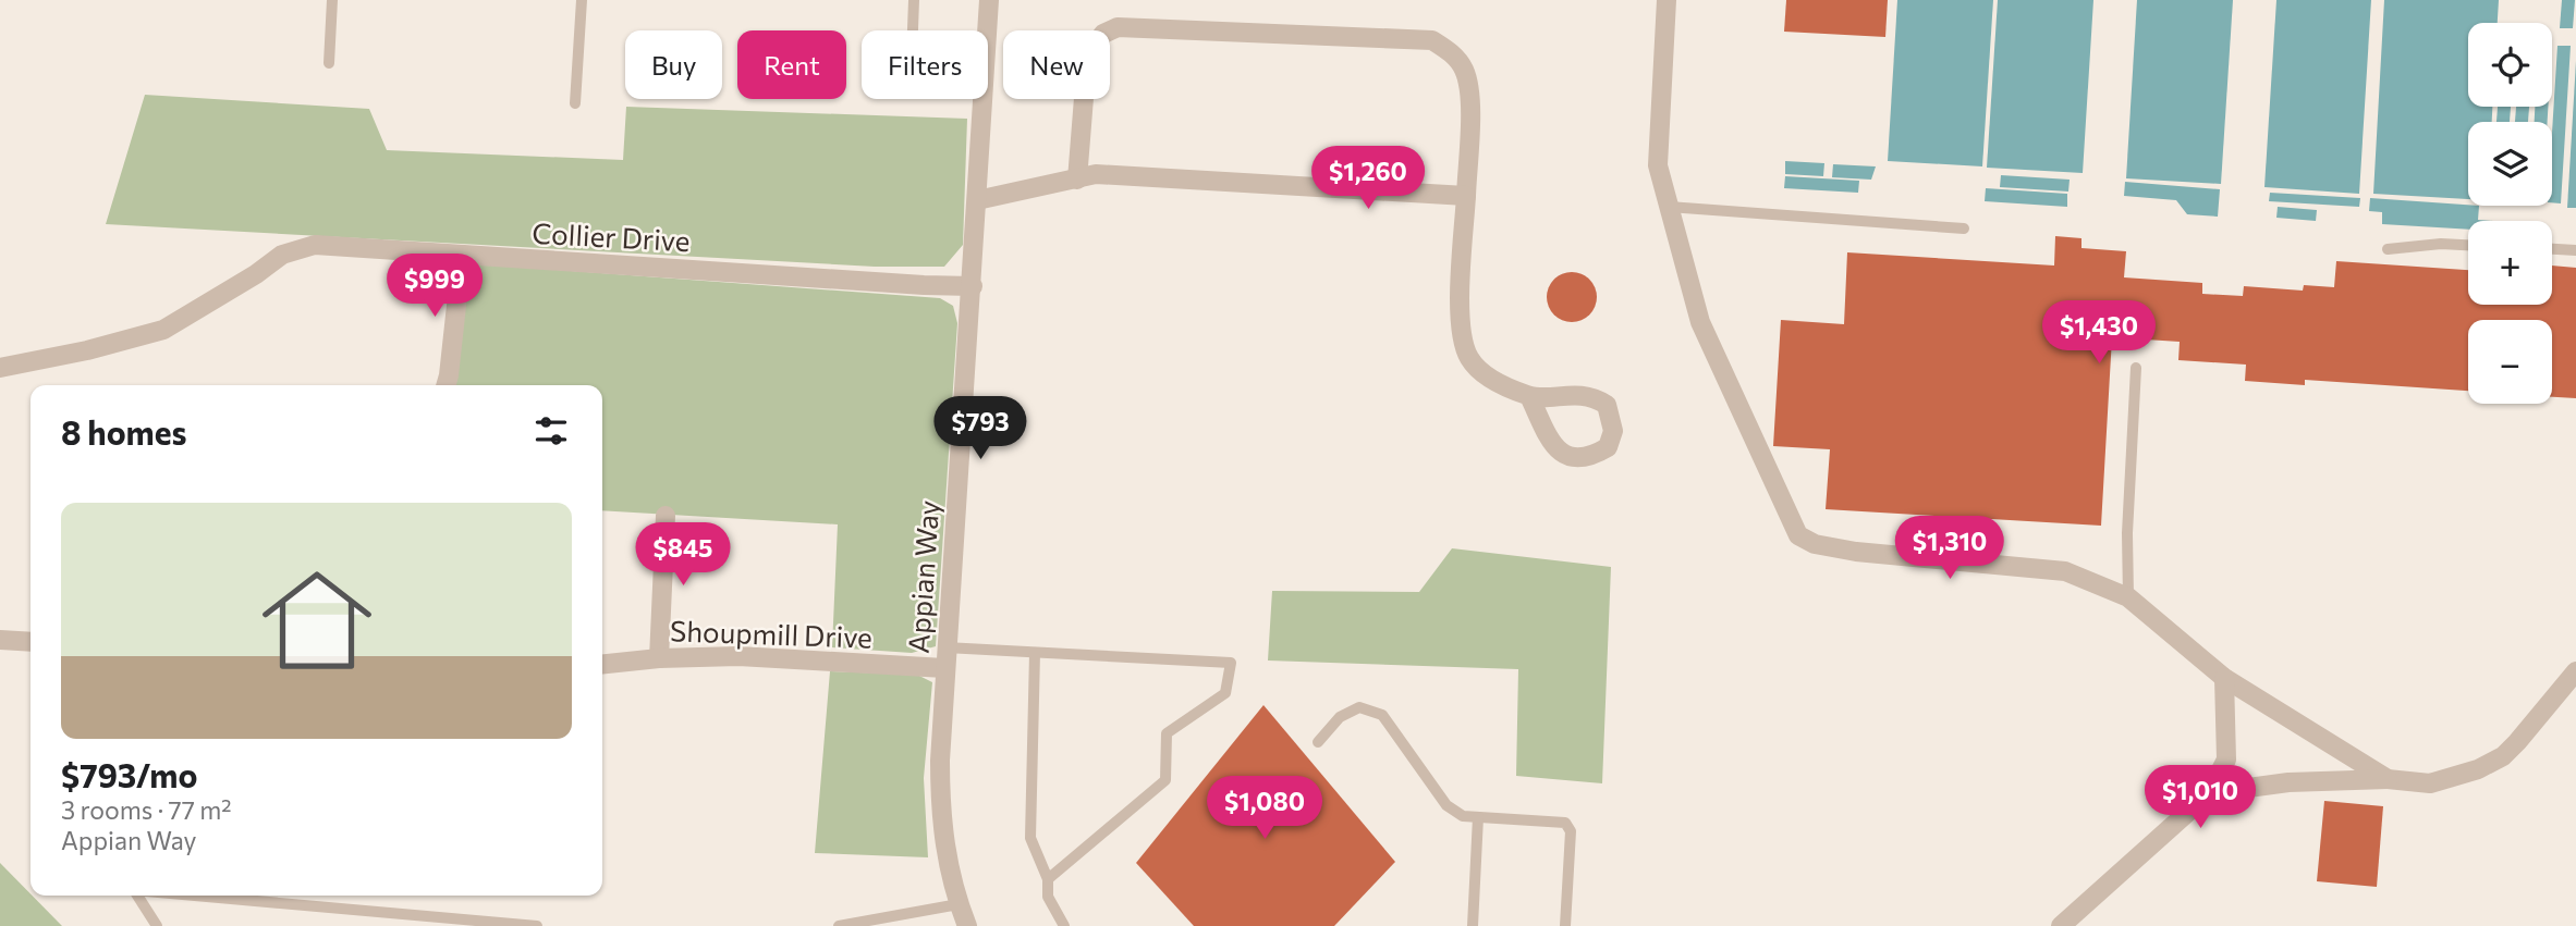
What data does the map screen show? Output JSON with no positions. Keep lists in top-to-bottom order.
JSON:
{
  "streets": {
    "street": ["Collier Drive", "Appian Way", "Shoupmill Drive"]
  },
  "crossings": [
    ["Collier Drive", "Appian Way"],
    ["Appian Way", "Shoupmill Drive"]
  ],
  "page": {
    "map_buttons": ["+", "−"],
    "chip": [
      "Buy",
      "Rent",
      "Filters",
      "New"
    ],
    "price": [
      "$1,260",
      "$999",
      "$1,430",
      "$793",
      "$1,310",
      "$845",
      "$1,010",
      "$1,080"
    ],
    "heading": "8 homes",
    "list": [
      {
        "name": "$793/mo",
        "note": "3 rooms · 77 m² · Appian Way"
      }
    ]
  }
}
